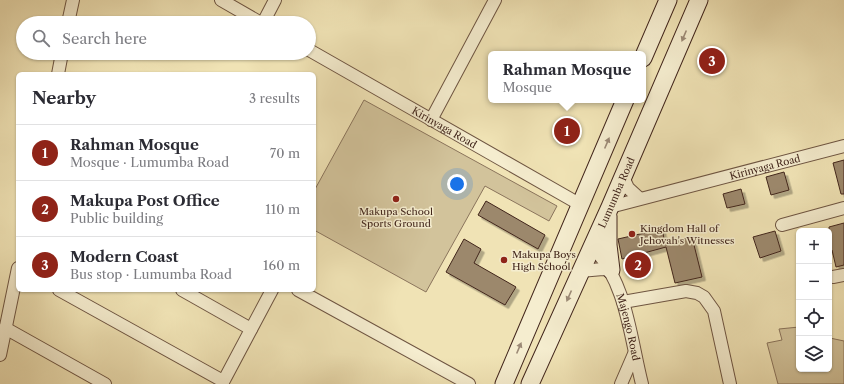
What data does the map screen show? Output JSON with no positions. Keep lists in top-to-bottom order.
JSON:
{
  "streets": {
    "main road": ["Lumumba Road"],
    "street": ["Kirinyaga Road", "Majengo Road"]
  },
  "crossings": [
    ["Kirinyaga Road", "Lumumba Road"],
    ["Lumumba Road", "Majengo Road"]
  ],
  "places": ["Makupa School Sports Ground", "Kingdom Hall of Jehovah's Witnesses", "Makupa Boys High School"],
  "page": {
    "search": "Search here",
    "pins": ["3", "1", "2"],
    "popup": ["Rahman Mosque", "Mosque"],
    "heading": ["Nearby", "3 results"],
    "list": [
      {
        "mark": "1",
        "name": "Rahman Mosque",
        "note": "Mosque · Lumumba Road",
        "value": "70 m"
      },
      {
        "mark": "2",
        "name": "Makupa Post Office",
        "note": "Public building",
        "value": "110 m"
      },
      {
        "mark": "3",
        "name": "Modern Coast",
        "note": "Bus stop · Lumumba Road",
        "value": "160 m"
      }
    ],
    "map_buttons": ["+", "−"]
  }
}
